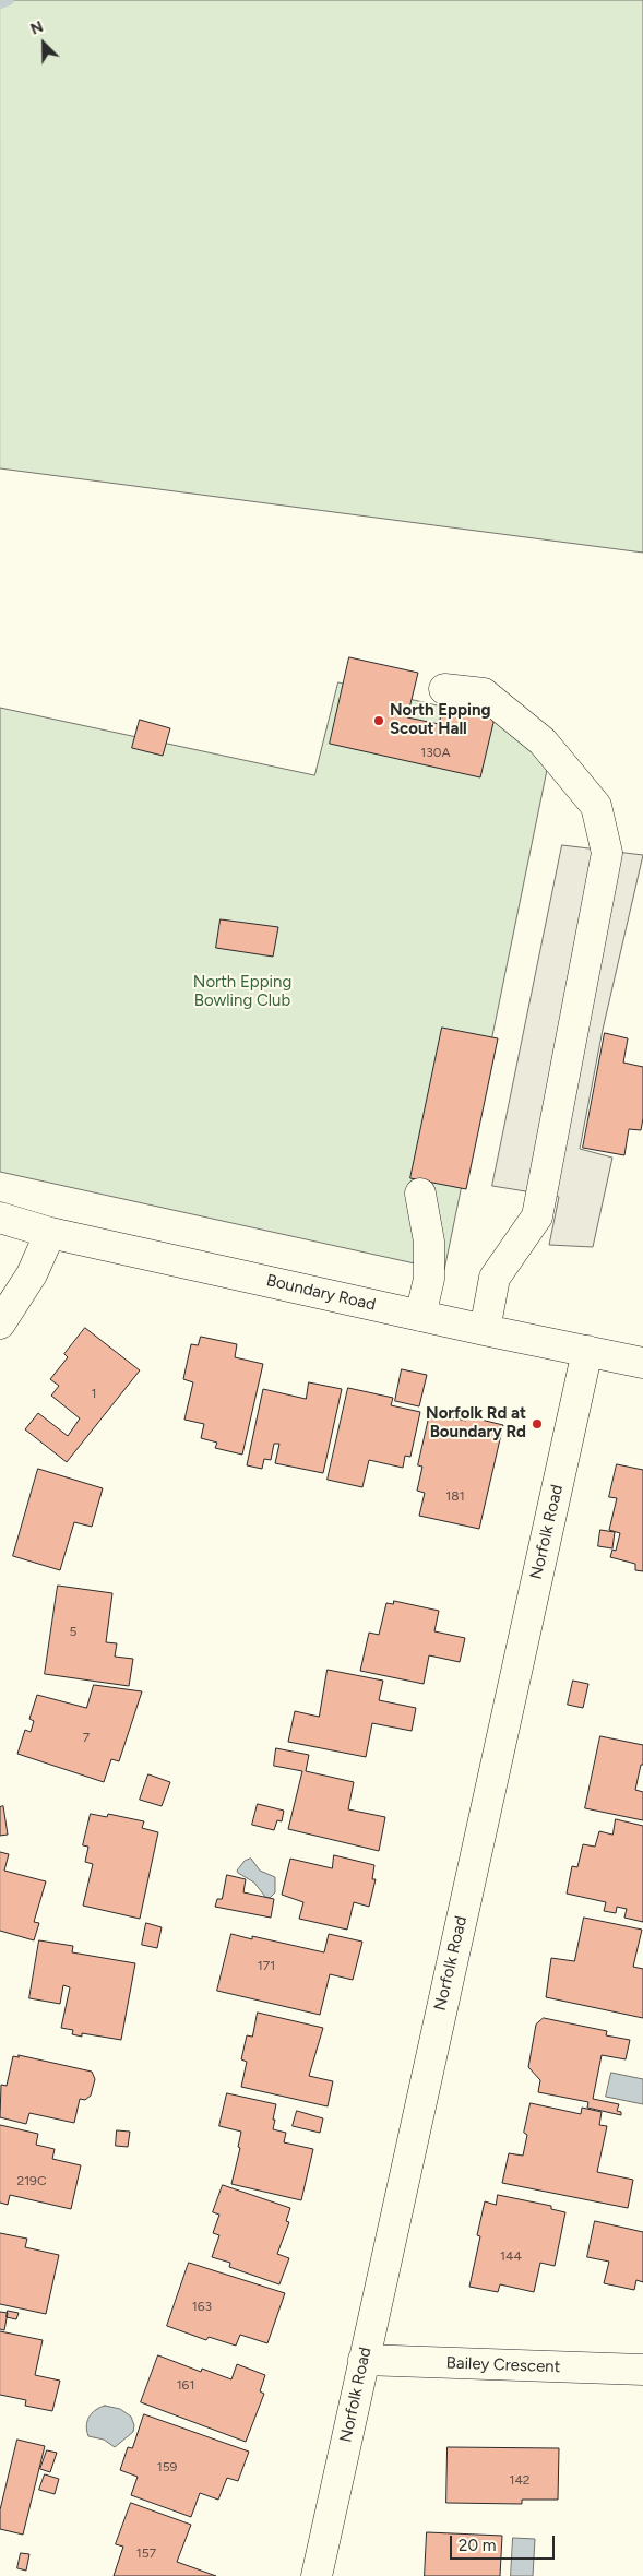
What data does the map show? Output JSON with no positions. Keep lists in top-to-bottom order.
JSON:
{
  "streets": {
    "street": ["Boundary Road", "Norfolk Road", "Bailey Crescent"]
  },
  "crossings": [
    ["Boundary Road", "Norfolk Road"],
    ["Norfolk Road", "Bailey Crescent"]
  ],
  "parks": ["North Epping Bowling Club"],
  "places": ["North Epping Scout Hall", "Norfolk Rd at Boundary Rd"],
  "house_numbers": [
    "130A",
    "1",
    "181",
    "5",
    "7",
    "171",
    "219C",
    "144",
    "163",
    "161",
    "159",
    "142",
    "157"
  ],
  "scale_bar": "20 m",
  "north": "top left"
}
